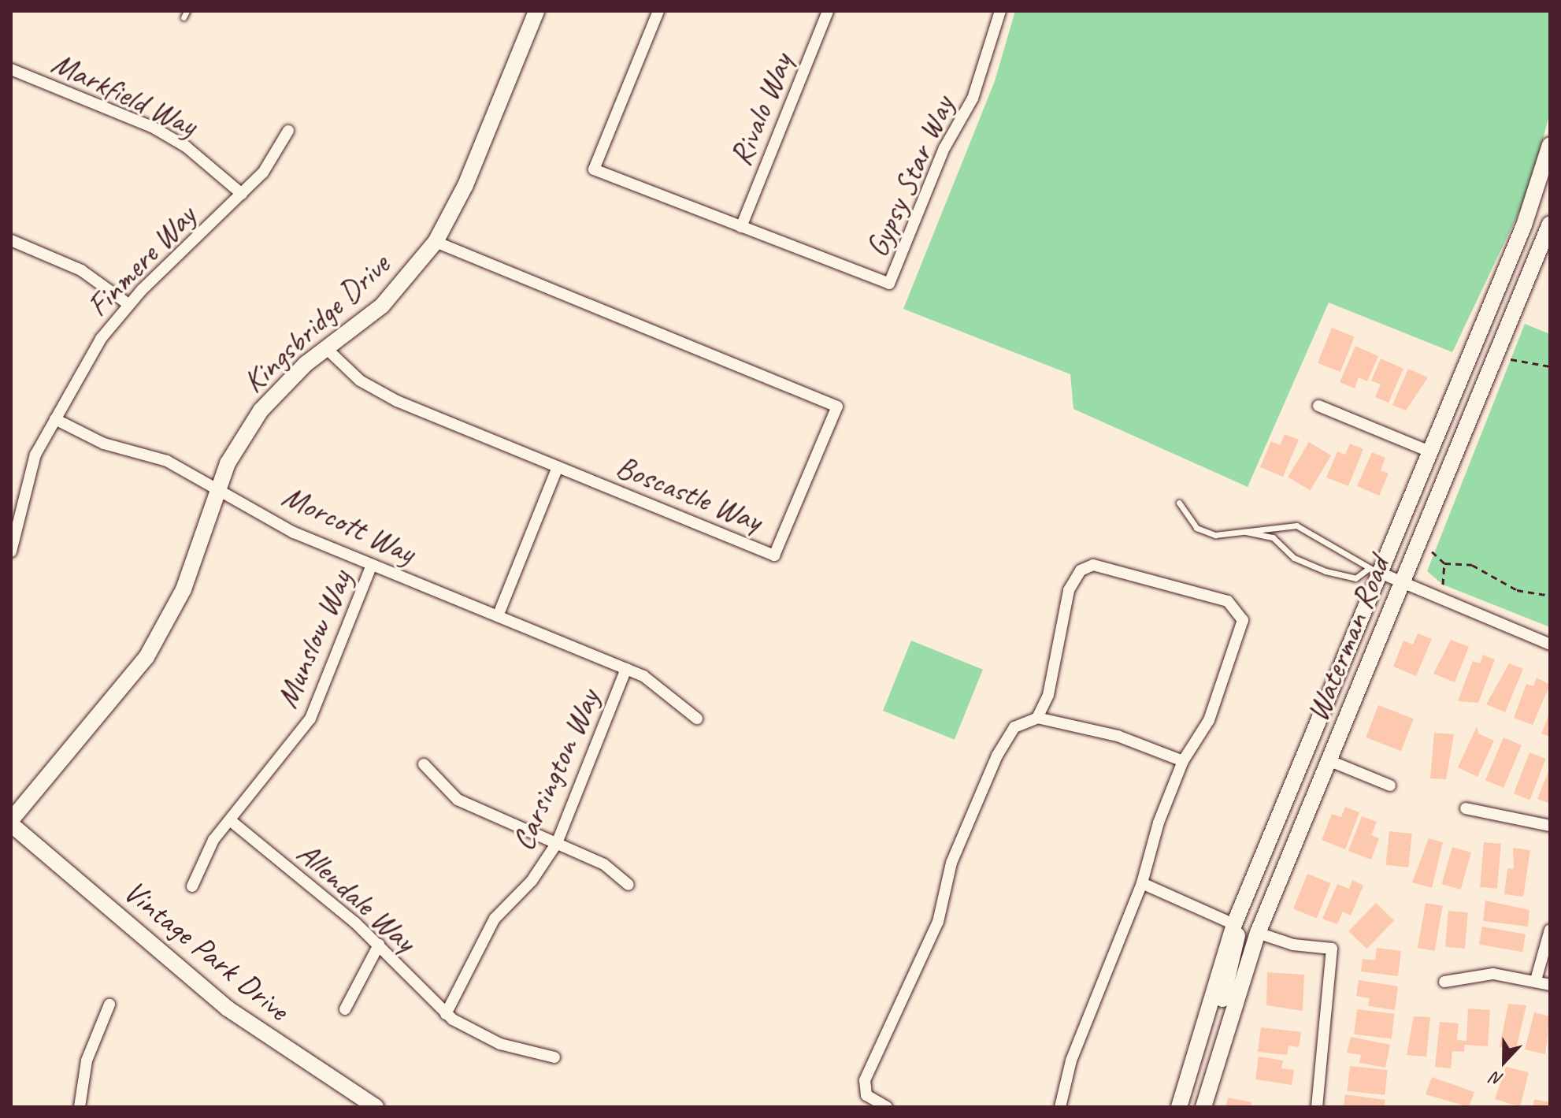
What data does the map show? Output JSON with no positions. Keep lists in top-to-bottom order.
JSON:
{
  "streets": {
    "street": [
      "Markfield Way",
      "Rivalo Way",
      "Gypsy Star Way",
      "Finmere Way",
      "Kingsbridge Drive",
      "Boscastle Way",
      "Morcott Way",
      "Munslow Way",
      "Waterman Road",
      "Carsington Way",
      "Allendale Way",
      "Vintage Park Drive"
    ]
  },
  "crossings": [
    ["Markfield Way", "Finmere Way"],
    ["Rivalo Way", "Gypsy Star Way"],
    ["Finmere Way", "Morcott Way"],
    ["Kingsbridge Drive", "Boscastle Way"],
    ["Kingsbridge Drive", "Morcott Way"],
    ["Kingsbridge Drive", "Vintage Park Drive"],
    ["Morcott Way", "Munslow Way"],
    ["Morcott Way", "Carsington Way"],
    ["Munslow Way", "Allendale Way"],
    ["Carsington Way", "Allendale Way"]
  ],
  "north": "bottom"
}
